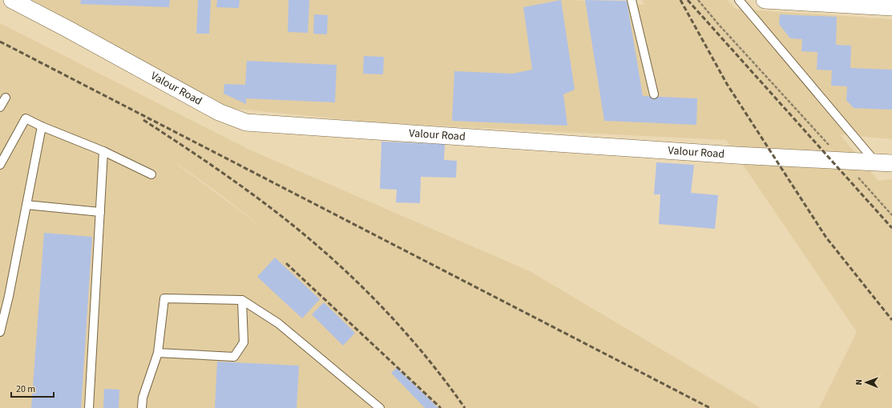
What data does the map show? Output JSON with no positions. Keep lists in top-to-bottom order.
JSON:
{
  "streets": {
    "street": ["Valour Road"]
  },
  "scale_bar": "20 m",
  "north": "left"
}
